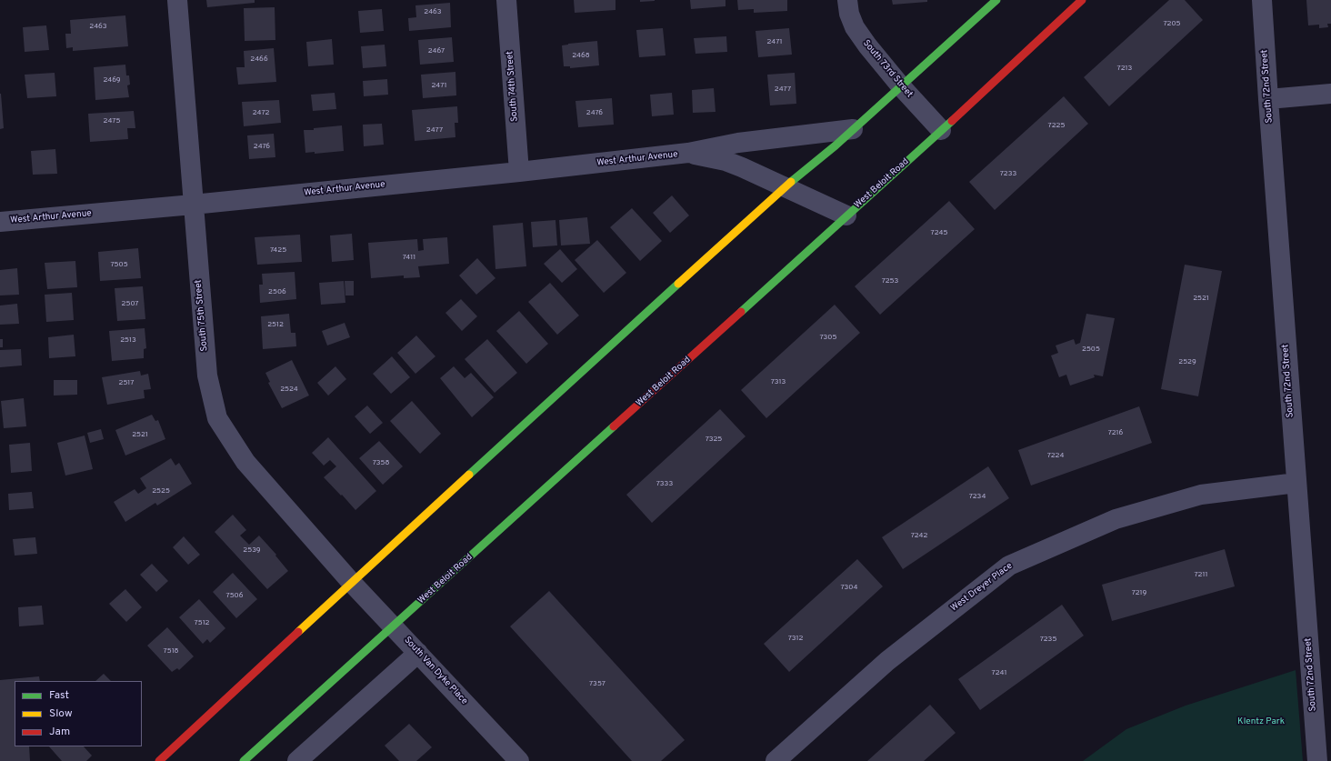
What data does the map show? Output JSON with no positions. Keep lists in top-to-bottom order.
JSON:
{
  "streets": {
    "main road": ["West Beloit Road"],
    "street": [
      "South 73rd Street",
      "South 74th Street",
      "South 72nd Street",
      "West Arthur Avenue",
      "South 75th Street",
      "West Dreyer Place",
      "South Van Dyke Place"
    ]
  },
  "crossings": [
    ["South 73rd Street", "West Beloit Road"],
    ["South 74th Street", "West Arthur Avenue"],
    ["South 72nd Street", "West Dreyer Place"],
    ["West Arthur Avenue", "West Beloit Road"],
    ["West Arthur Avenue", "South 75th Street"],
    ["West Beloit Road", "South Van Dyke Place"],
    ["South 75th Street", "South Van Dyke Place"]
  ],
  "parks": ["Klentz Park"],
  "house_numbers": [
    "2463",
    "7205",
    "2463",
    "2471",
    "2467",
    "2468",
    "2466",
    "7213",
    "2469",
    "2471",
    "2477",
    "2472",
    "2476",
    "2475",
    "7225",
    "2477",
    "2476",
    "7233",
    "7245",
    "7425",
    "7411",
    "7505",
    "7253",
    "2506",
    "2521",
    "2507",
    "2512",
    "7305",
    "2513",
    "2505",
    "2529",
    "7313",
    "2517",
    "2524",
    "7216",
    "2521",
    "7325",
    "7224",
    "7358",
    "7333",
    "2525",
    "7234",
    "7242",
    "2539",
    "7211",
    "7304",
    "7219",
    "7506",
    "7512",
    "7312",
    "7235",
    "7518",
    "7241",
    "7357"
  ],
  "legend": ["Fast", "Slow", "Jam"]
}
